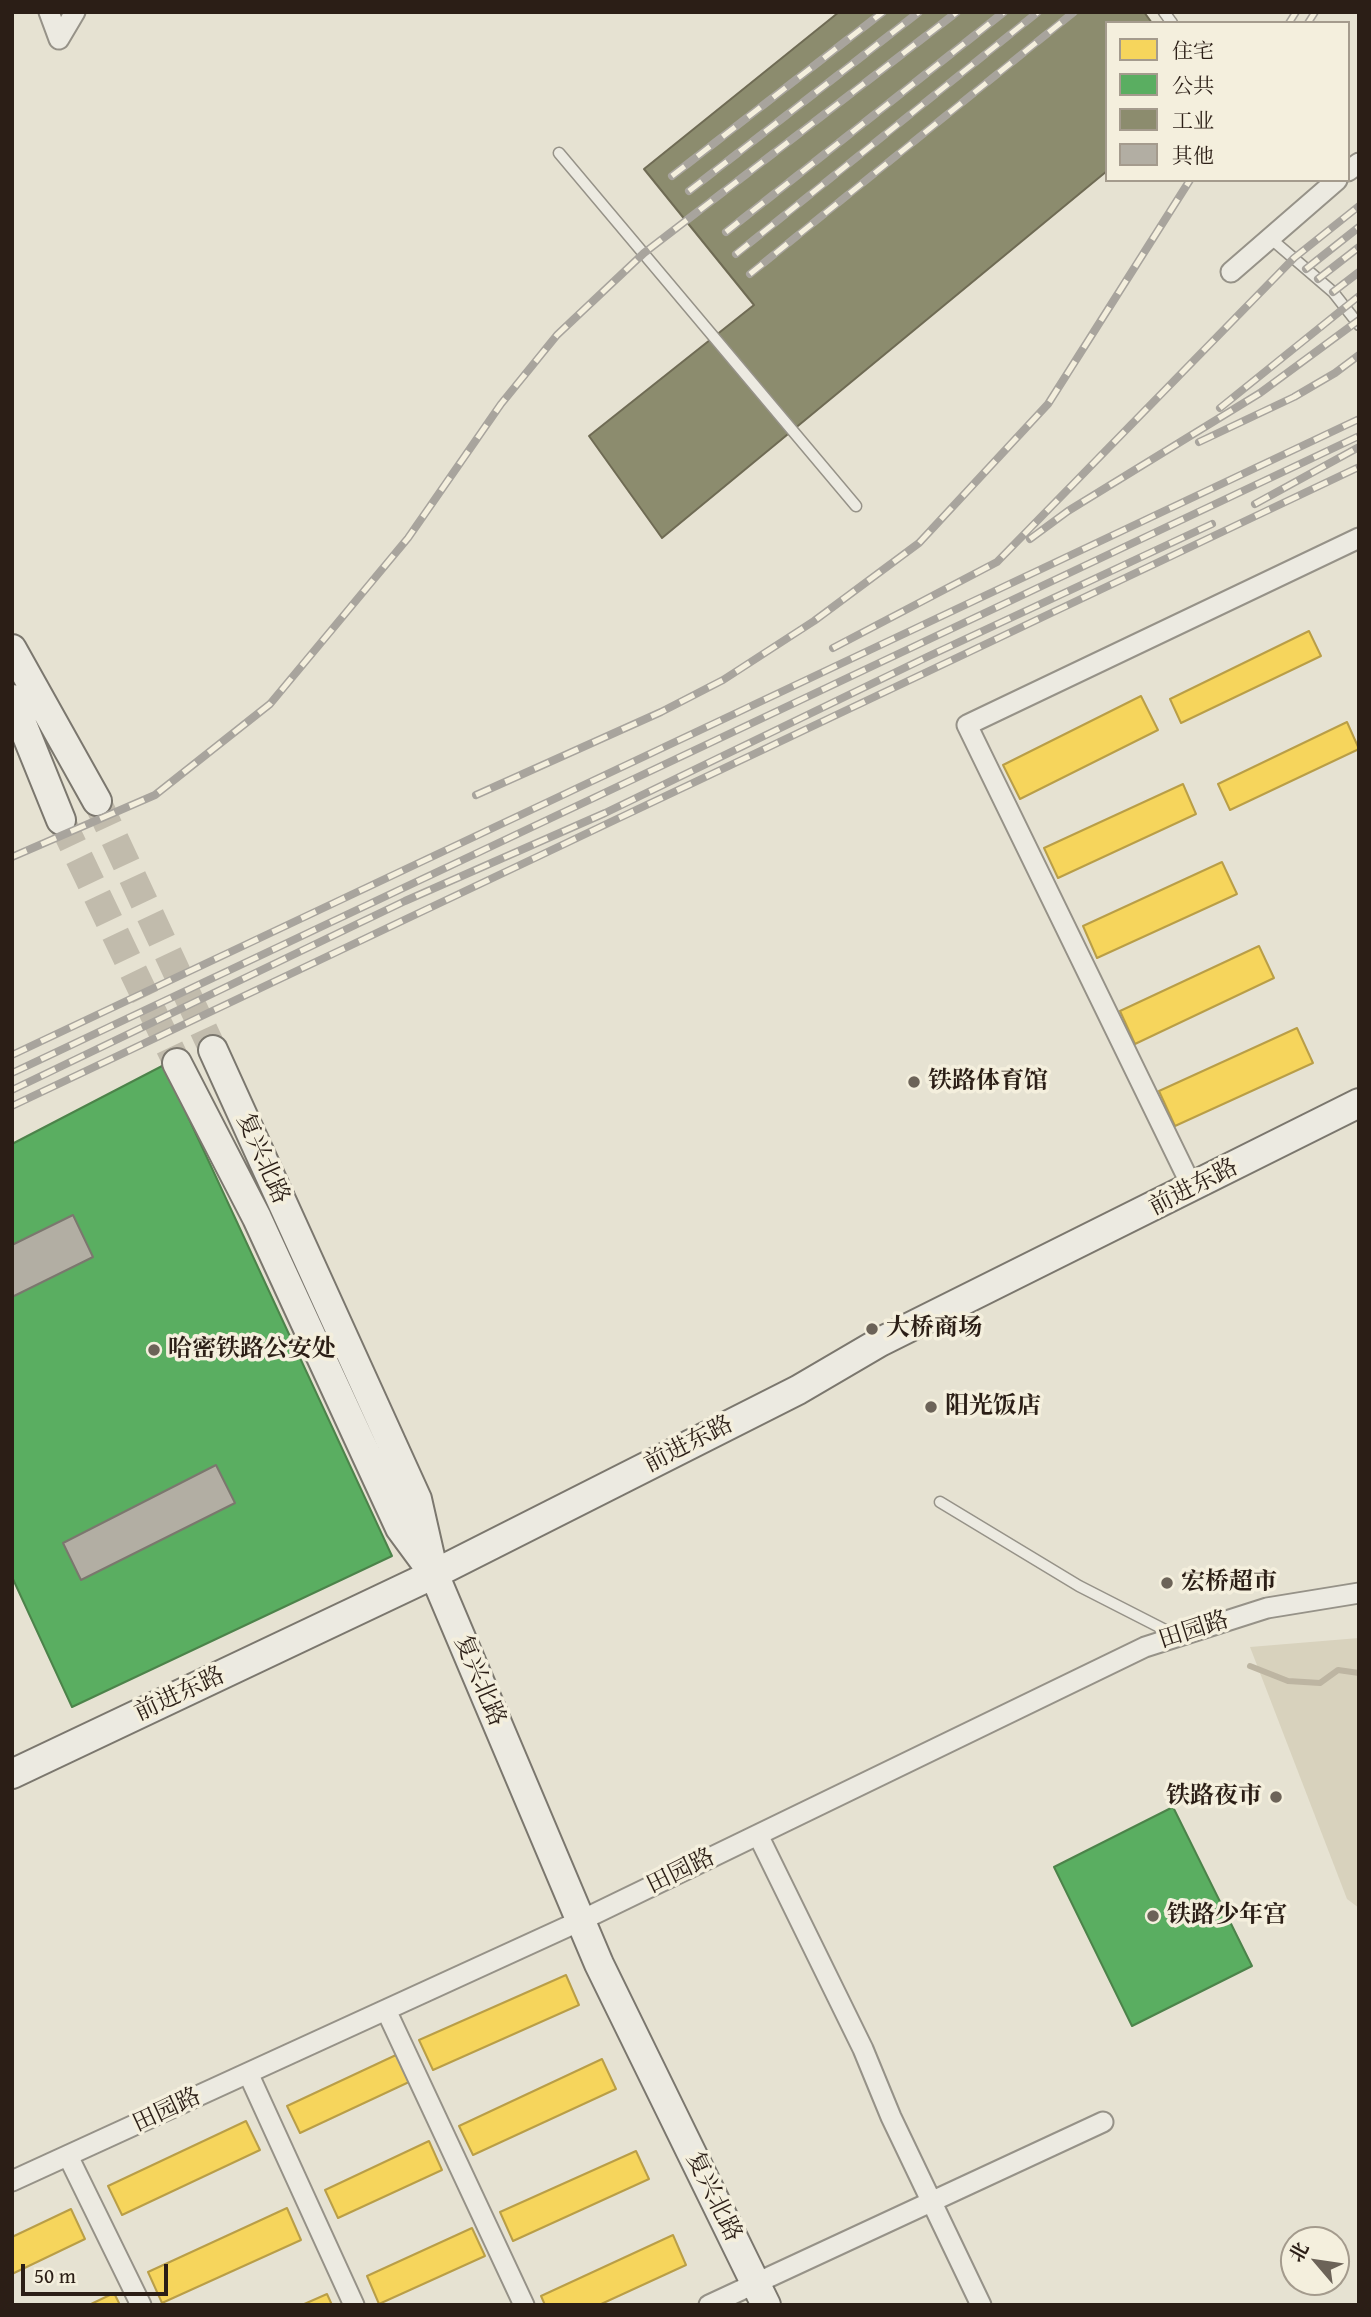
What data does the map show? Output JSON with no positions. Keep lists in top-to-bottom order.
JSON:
{
  "streets": {
    "street": ["复兴北路", "前进东路", "田园路"]
  },
  "crossings": [
    ["复兴北路", "前进东路"],
    ["复兴北路", "田园路"]
  ],
  "places": [
    "铁路体育馆",
    "大桥商场",
    "哈密铁路公安处",
    "阳光饭店",
    "宏桥超市",
    "铁路夜市",
    "铁路少年宫"
  ],
  "legend": [
    "住宅",
    "公共",
    "工业",
    "其他"
  ],
  "scale_bar": "50 m",
  "north": "top left"
}
